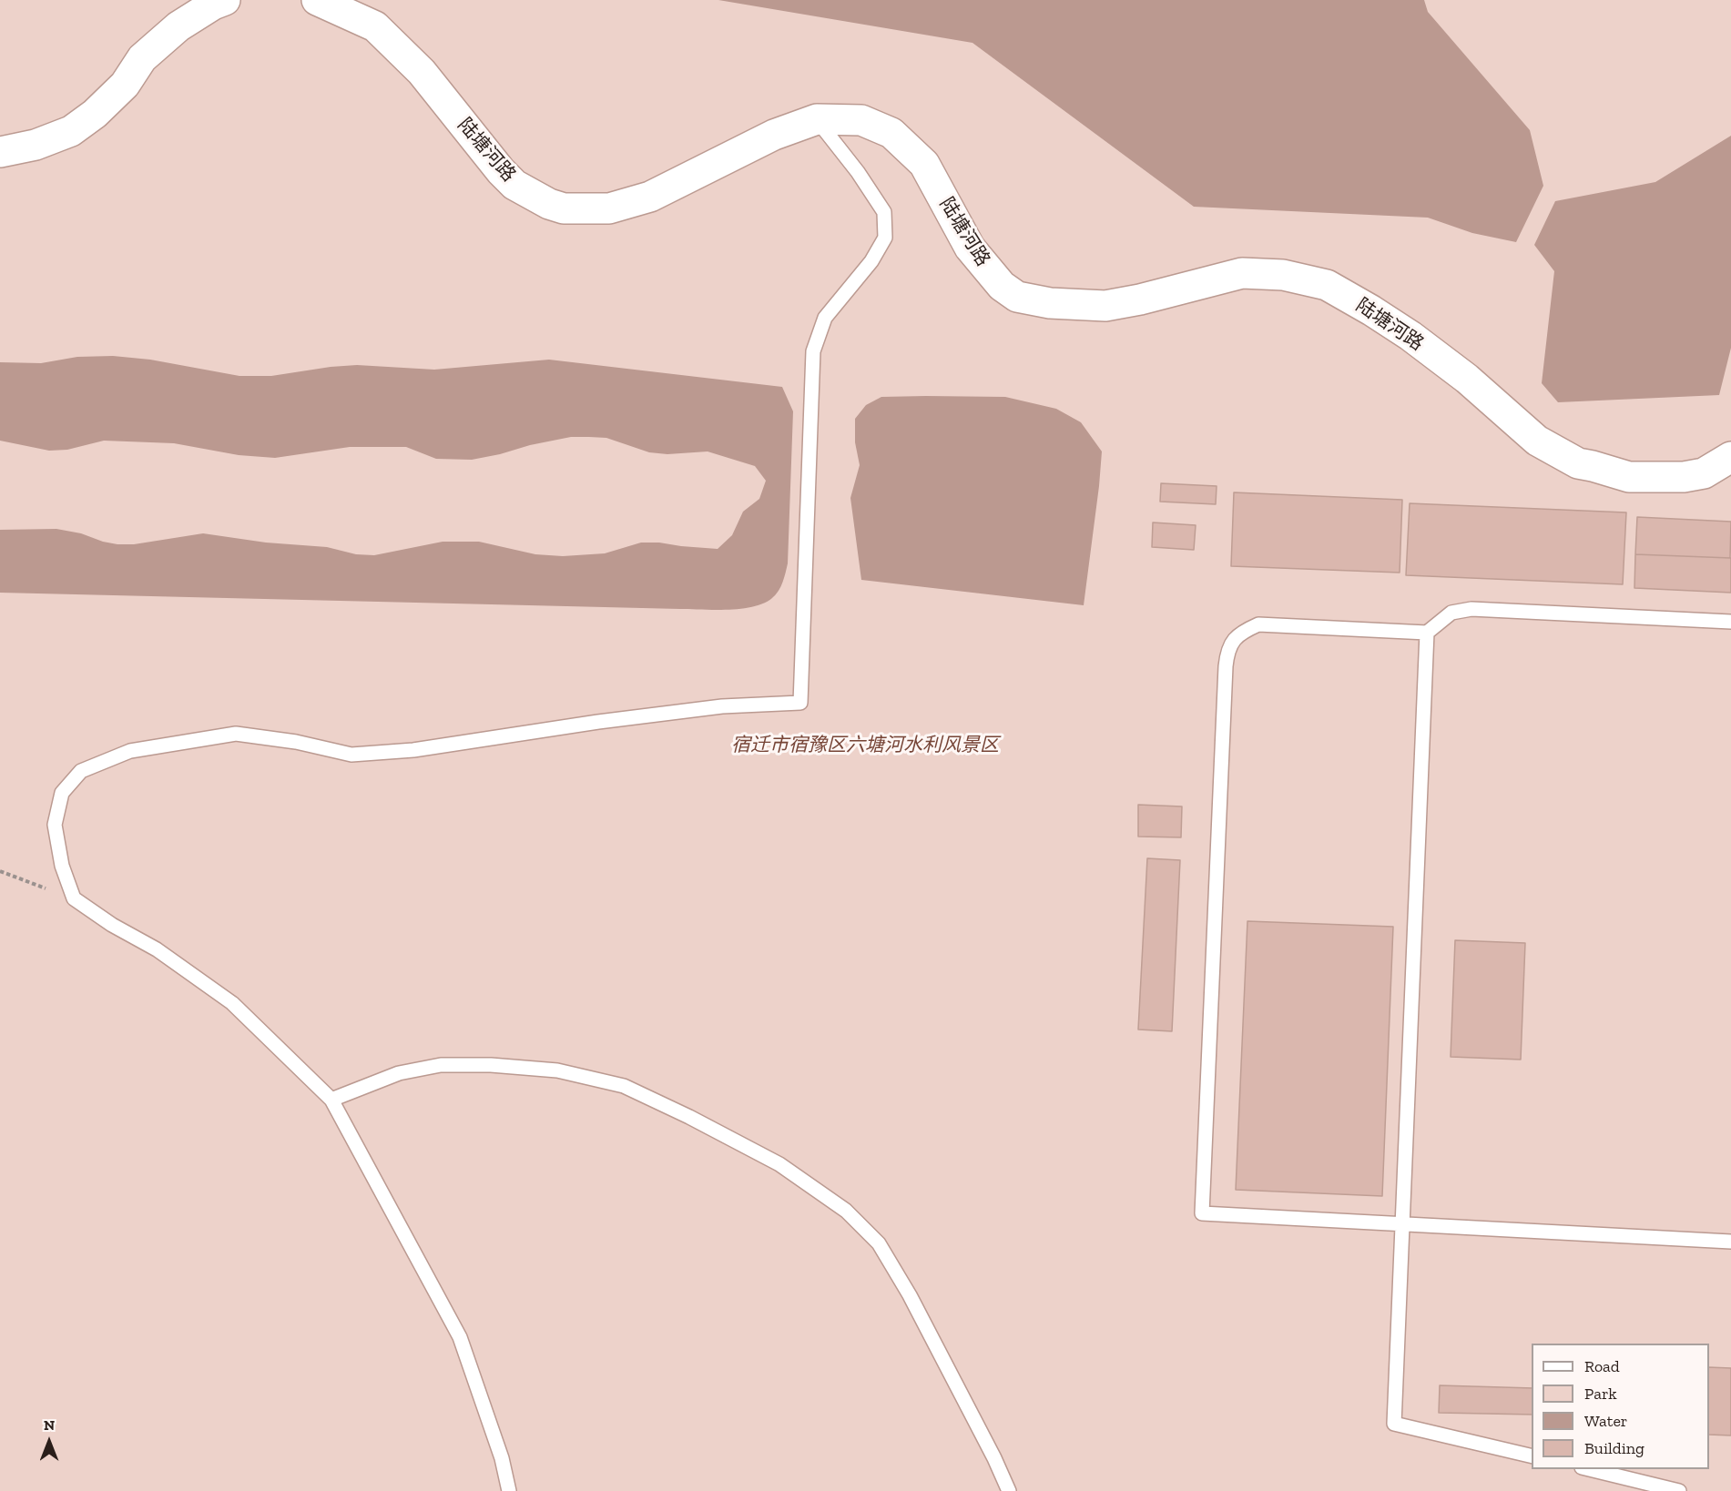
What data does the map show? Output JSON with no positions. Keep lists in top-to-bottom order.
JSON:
{
  "streets": {
    "street": ["陆塘河路"]
  },
  "parks": ["宿迁市宿豫区六塘河水利风景区"],
  "legend": [
    "Road",
    "Park",
    "Water",
    "Building"
  ],
  "north": "top"
}
